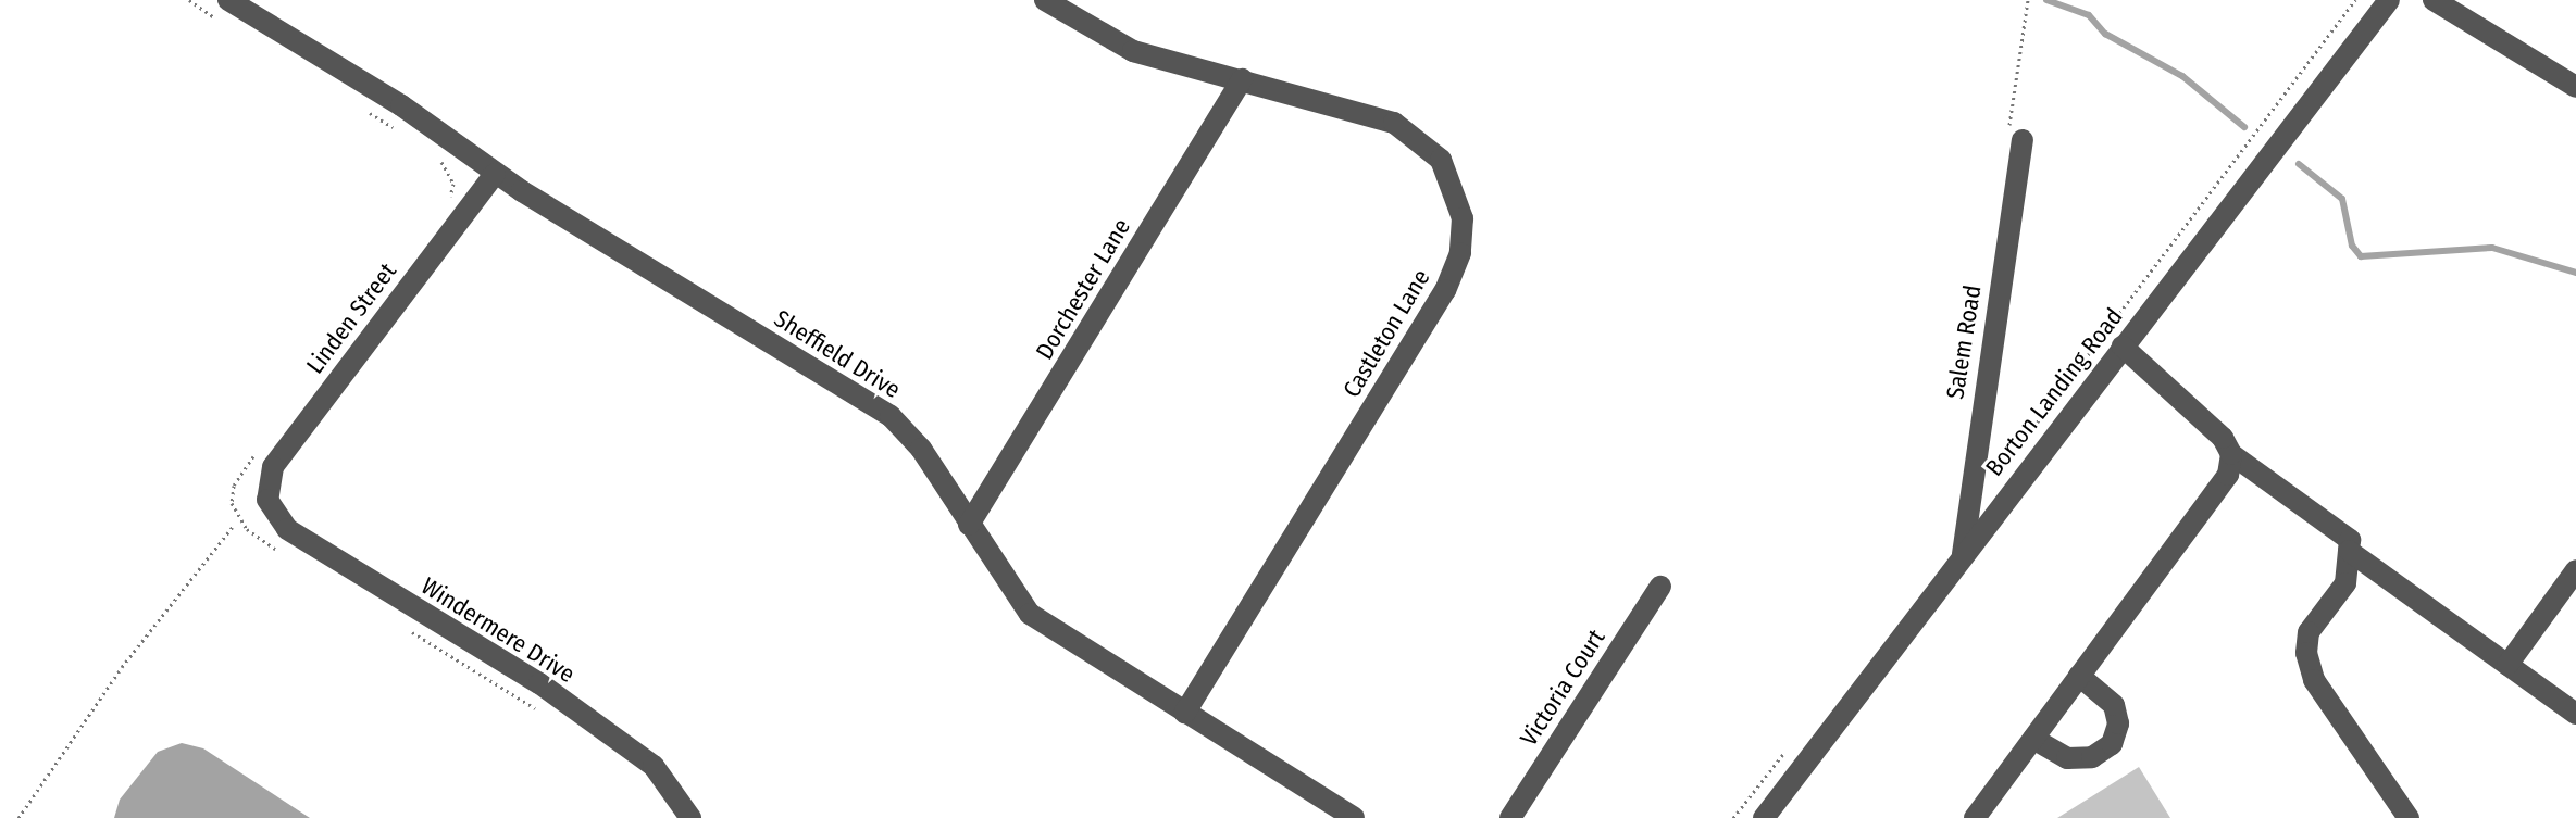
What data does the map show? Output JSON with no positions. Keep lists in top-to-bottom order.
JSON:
{
  "streets": {
    "street": [
      "Dorchester Lane",
      "Linden Street",
      "Castleton Lane",
      "Salem Road",
      "Sheffield Drive",
      "Borton Landing Road",
      "Windermere Drive",
      "Victoria Court"
    ]
  },
  "crossings": [
    ["Dorchester Lane", "Castleton Lane"],
    ["Dorchester Lane", "Sheffield Drive"],
    ["Linden Street", "Sheffield Drive"],
    ["Linden Street", "Windermere Drive"],
    ["Castleton Lane", "Sheffield Drive"],
    ["Salem Road", "Borton Landing Road"]
  ]
}
